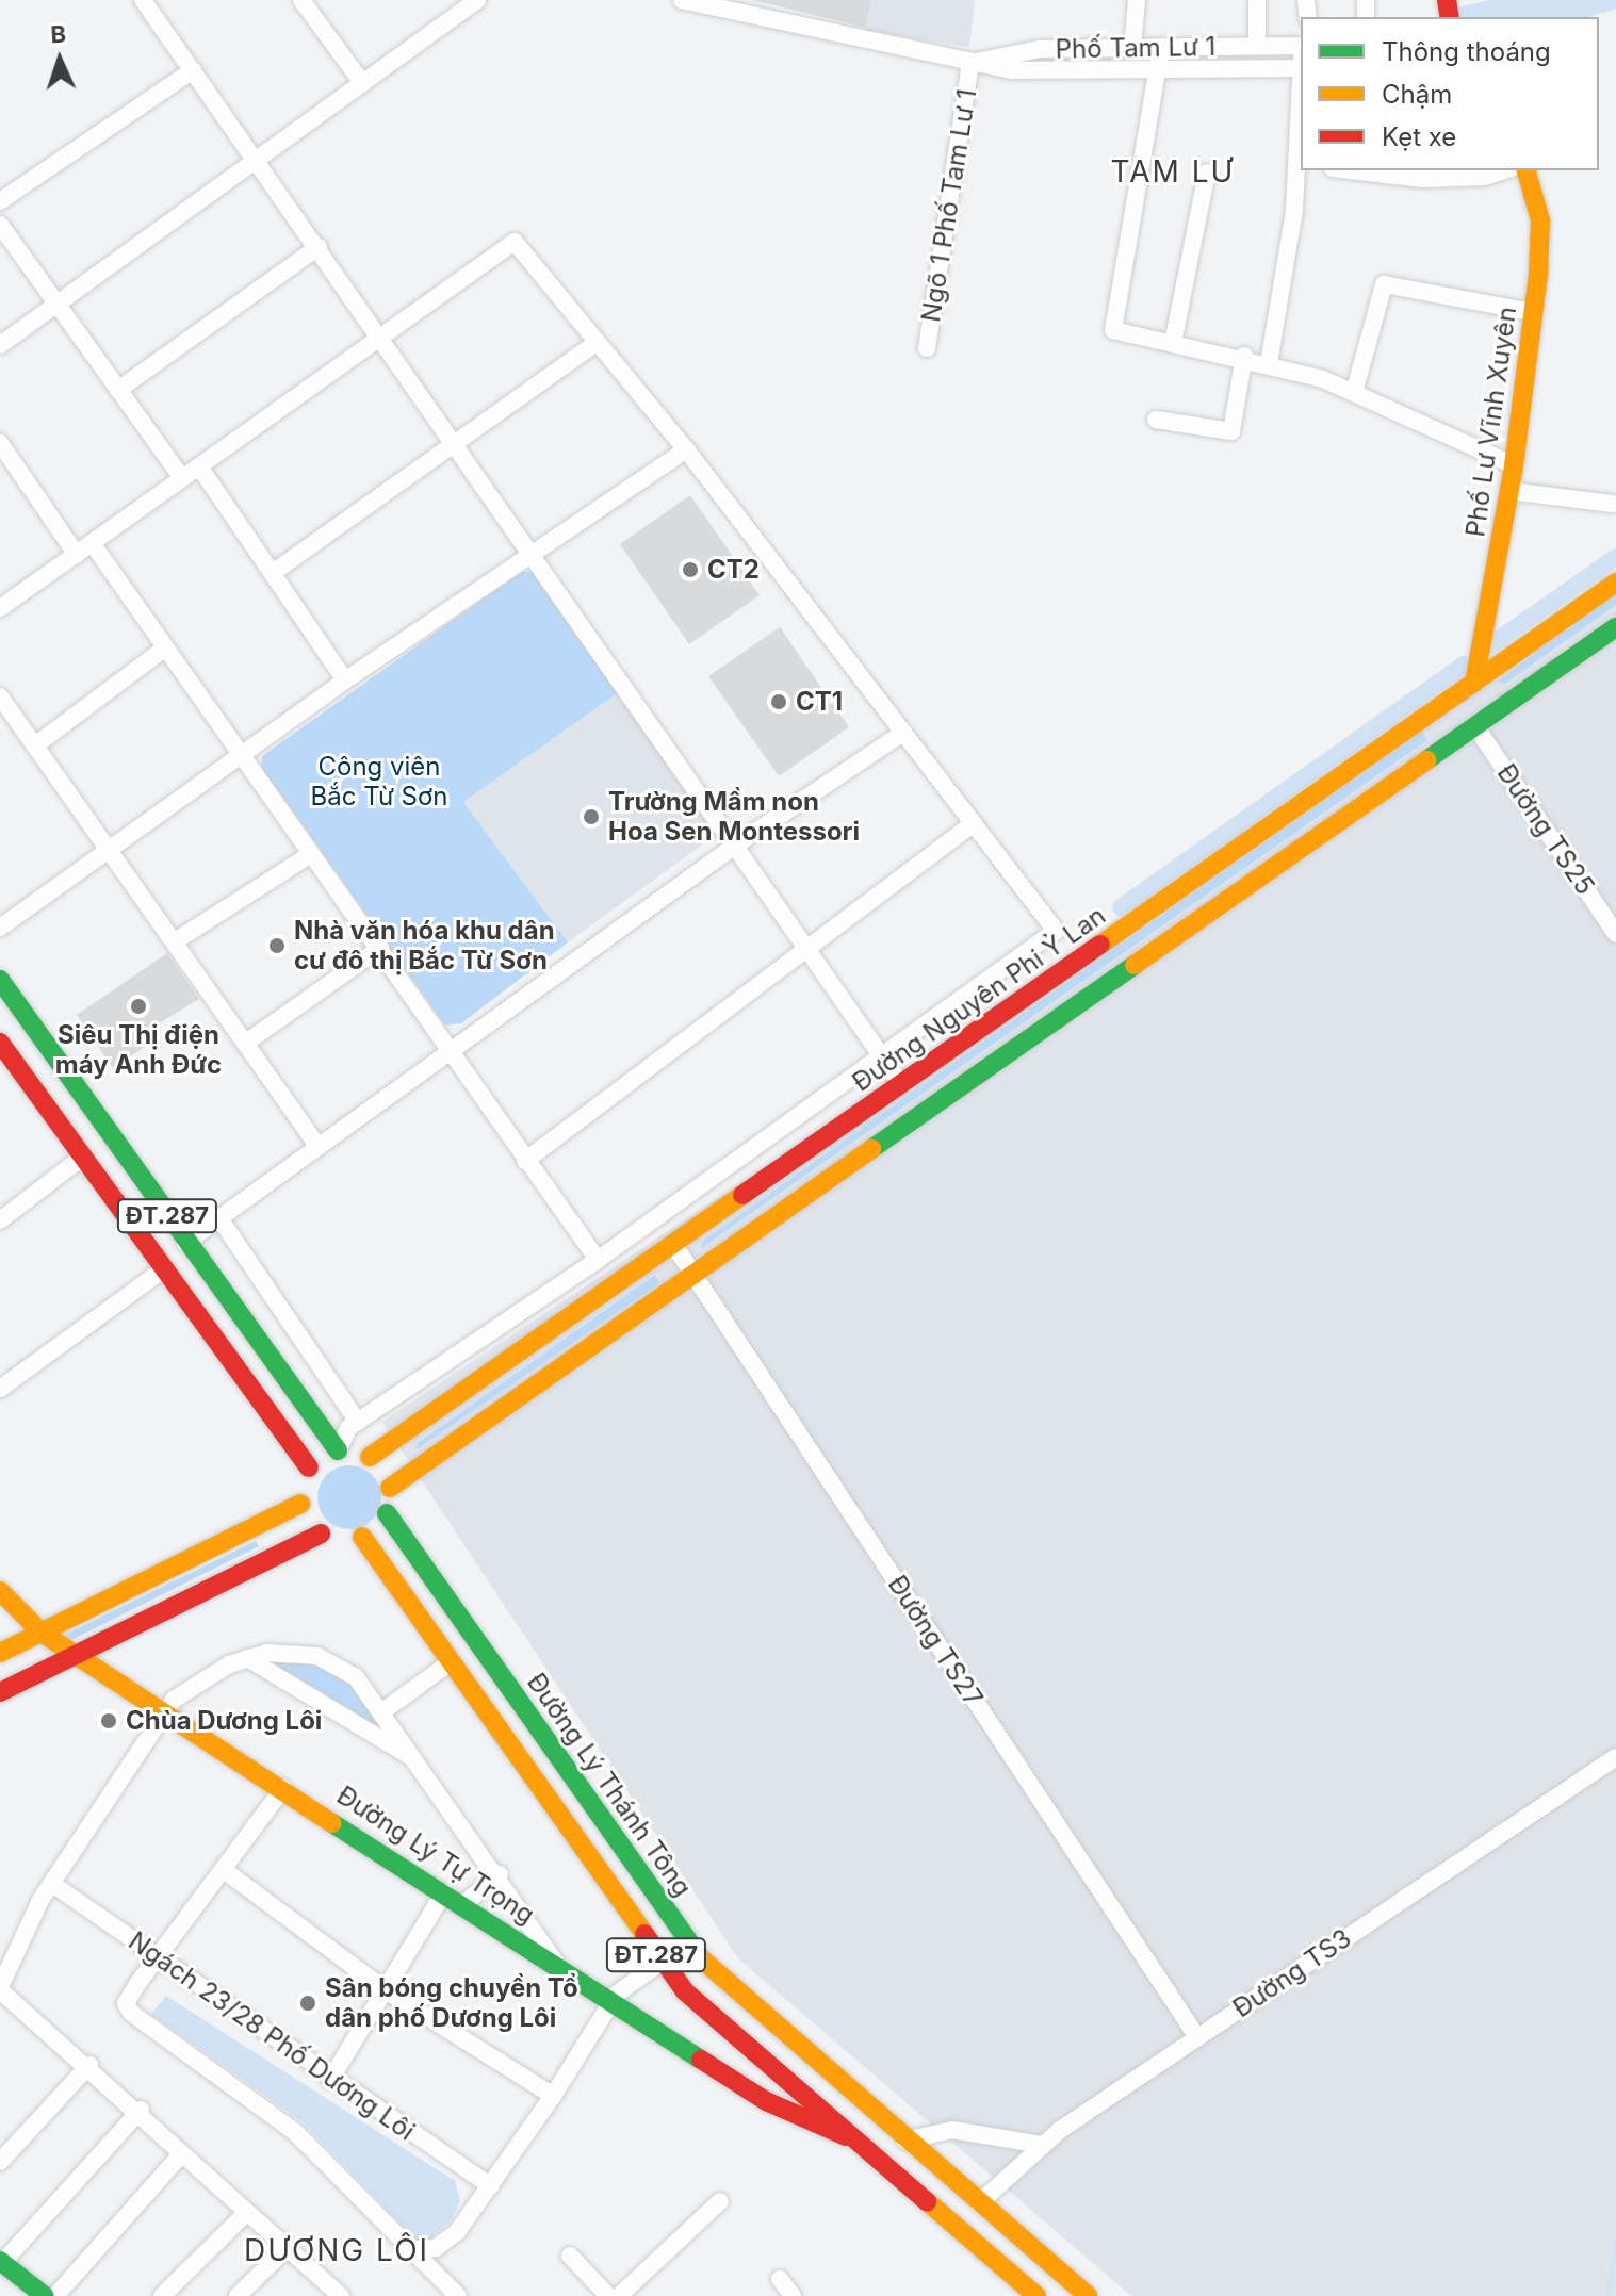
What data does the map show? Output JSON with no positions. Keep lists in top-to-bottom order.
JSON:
{
  "streets": {
    "main road": [
      "Phố Lư Vĩnh Xuyên",
      "Đường Nguyên Phi Ỷ Lan",
      "ĐT.287",
      "Đường Lý Thánh Tông",
      "Đường Lý Tự Trọng"
    ],
    "street": [
      "Phố Tam Lư 1",
      "Ngõ 1 Phố Tam Lư 1",
      "Đường TS25",
      "Đường TS27",
      "Đường TS3",
      "Ngách 23/28 Phố Dương Lôi"
    ]
  },
  "crossings": [
    ["Phố Tam Lư 1", "Ngõ 1 Phố Tam Lư 1"],
    ["Phố Lư Vĩnh Xuyên", "Đường TS25"],
    ["Phố Lư Vĩnh Xuyên", "Đường Nguyên Phi Ỷ Lan"],
    ["Đường Nguyên Phi Ỷ Lan", "ĐT.287"],
    ["Đường Nguyên Phi Ỷ Lan", "Đường TS27"],
    ["Đường Nguyên Phi Ỷ Lan", "Đường Lý Thánh Tông"],
    ["ĐT.287", "Đường Lý Thánh Tông"],
    ["ĐT.287", "Đường Lý Tự Trọng"],
    ["Đường TS27", "Đường TS3"],
    ["Đường Lý Thánh Tông", "Đường TS3"]
  ],
  "districts": ["TAM LƯ", "DƯƠNG LÔI"],
  "parks": ["Công viên Bắc Từ Sơn"],
  "places": [
    "CT2",
    "CT1",
    "Trường Mầm non Hoa Sen Montessori",
    "Nhà văn hóa khu dân cư đô thị Bắc Từ Sơn",
    "Siêu Thị điện máy Anh Đức",
    "Chùa Dương Lôi",
    "Sân bóng chuyền Tổ dân phố Dương Lôi"
  ],
  "legend": ["Thông thoáng", "Chậm", "Kẹt xe"],
  "north": "top"
}
